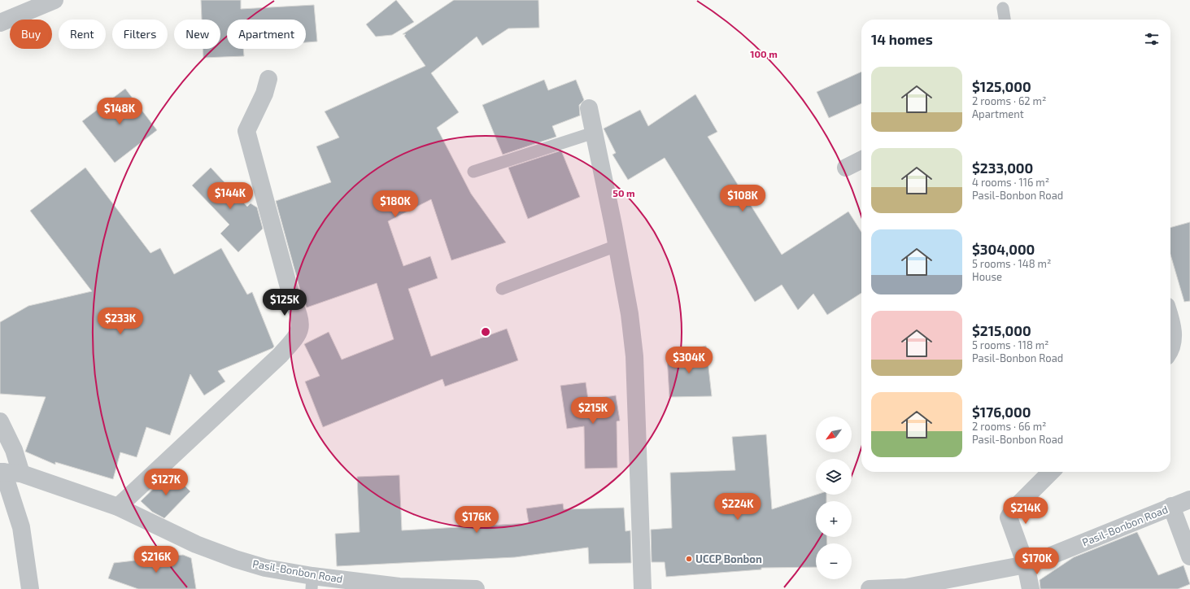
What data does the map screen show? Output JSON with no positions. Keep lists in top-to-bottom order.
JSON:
{
  "streets": {
    "street": ["Pasil-Bonbon Road"]
  },
  "places": ["UCCP Bonbon"],
  "north": "bottom left",
  "page": {
    "chip": [
      "Buy",
      "Rent",
      "Filters",
      "New",
      "Apartment"
    ],
    "heading": "14 homes",
    "list": [
      {
        "name": "$125,000",
        "note": "2 rooms · 62 m² · Apartment"
      },
      {
        "name": "$233,000",
        "note": "4 rooms · 116 m² · Pasil-Bonbon Road"
      },
      {
        "name": "$304,000",
        "note": "5 rooms · 148 m² · House"
      },
      {
        "name": "$215,000",
        "note": "5 rooms · 118 m² · Pasil-Bonbon Road"
      },
      {
        "name": "$176,000",
        "note": "2 rooms · 66 m² · Pasil-Bonbon Road"
      }
    ],
    "price": [
      "$148K",
      "$144K",
      "$108K",
      "$180K",
      "$125K",
      "$233K",
      "$304K",
      "$215K",
      "$127K",
      "$224K",
      "$214K",
      "$176K",
      "$216K",
      "$170K"
    ],
    "map_buttons": ["+", "−"]
  },
  "rings": ["100 m", "50 m"]
}
